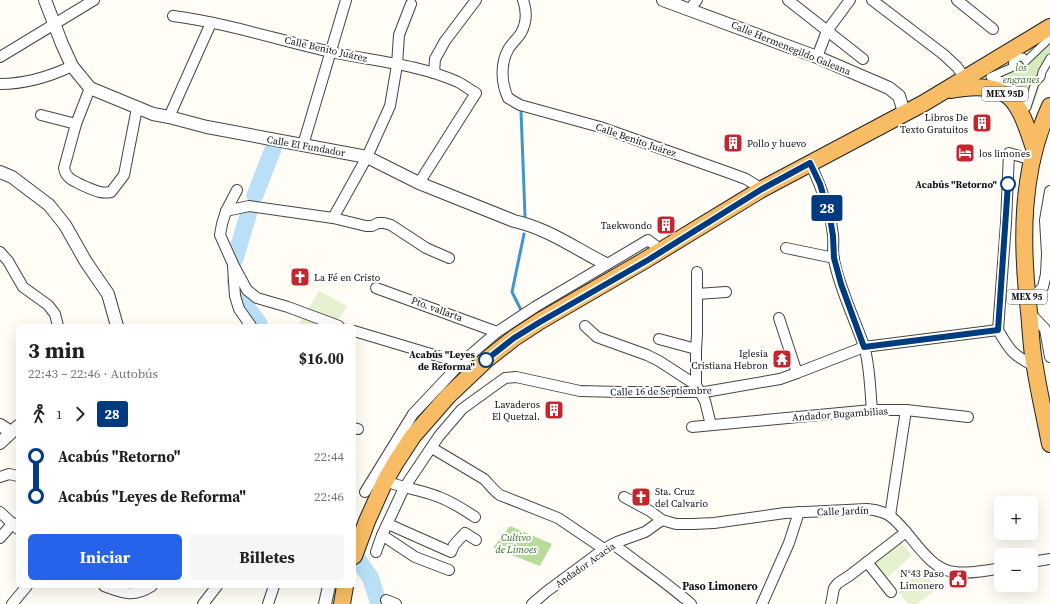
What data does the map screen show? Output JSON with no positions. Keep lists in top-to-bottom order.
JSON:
{
  "streets": {
    "highway": ["MEX 95D", "MEX 95"],
    "street": [
      "Calle Hermenegildo Galeana",
      "Calle Benito Juárez",
      "Calle El Fundador",
      "Pto. vallarta",
      "Calle 16 de Septiembre",
      "Andador Bugambilias",
      "Calle Jardín",
      "Andador Acacia"
    ]
  },
  "crossings": [
    ["Calle Benito Juárez", "Calle El Fundador"],
    ["MEX 95D", "MEX 95"],
    ["Calle Jardín", "Andador Acacia"]
  ],
  "districts": ["Paso Limonero"],
  "parks": ["los engranes", "Cultivo de Limoes"],
  "places": {
    "building": [
      "Libros De Texto Gratuitos",
      "Pollo y huevo",
      "Taekwondo",
      "Lavaderos El Quetzal."
    ],
    "hotel": ["los limones"],
    "other": ["Acabús \"Retorno\"", "Acabús \"Leyes de Reforma\""],
    "church": ["La Fé en Cristo", "Sta. Cruz del Calvario"],
    "temple": ["Iglesia Cristiana Hebron"],
    "public building": ["N°43 Paso Limonero"]
  },
  "lines": ["bus line 28"],
  "page": {
    "on_map": "28",
    "heading": ["3 min", "22:43 – 22:46 · Autobús", "$16.00"],
    "legs": ["1", "28"],
    "list": [
      {
        "name": "Acabús \"Retorno\"",
        "value": "22:44"
      },
      {
        "name": "Acabús \"Leyes de Reforma\"",
        "value": "22:46"
      }
    ],
    "map_buttons": ["+", "−"],
    "buttons": ["Iniciar", "Billetes"]
  }
}
